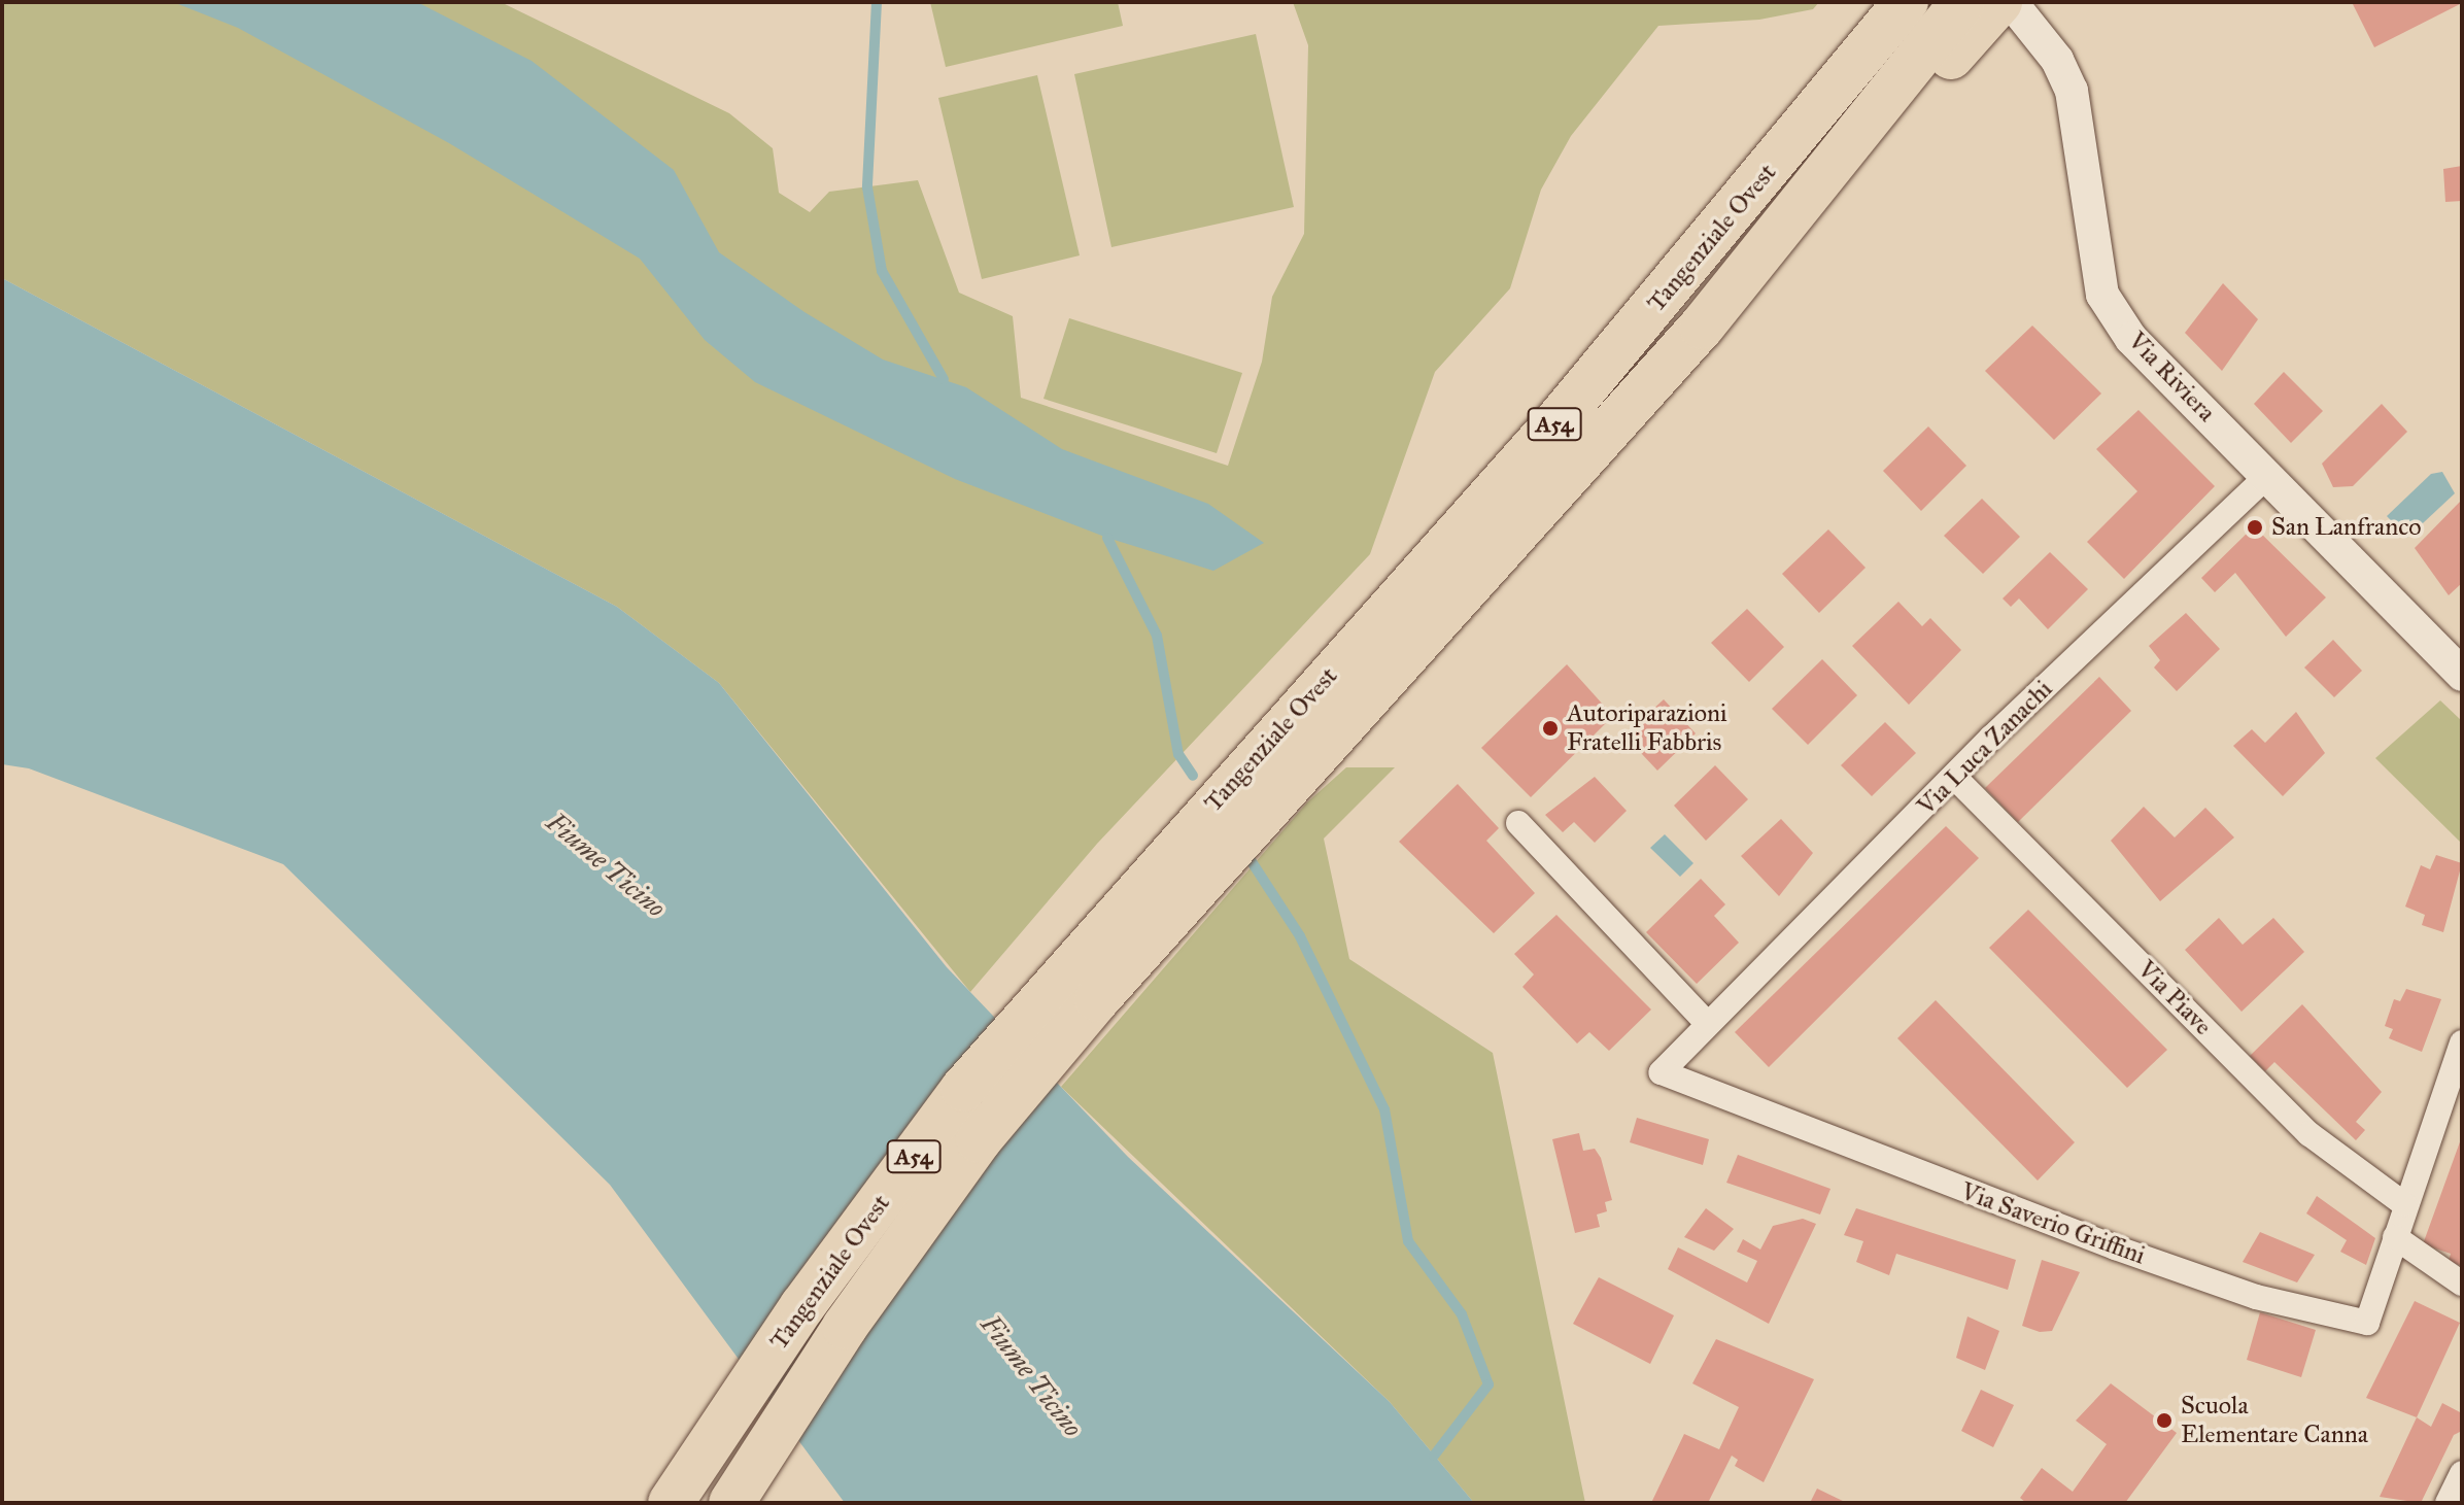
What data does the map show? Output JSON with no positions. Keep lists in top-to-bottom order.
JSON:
{
  "streets": {
    "highway": ["Tangenziale Ovest", "A54"],
    "street": [
      "Via Riviera",
      "Via Luca Zanachi",
      "Via Piave",
      "Via Saverio Griffini"
    ]
  },
  "crossings": [
    ["Via Riviera", "Via Luca Zanachi"],
    ["Via Luca Zanachi", "Via Piave"],
    ["Via Luca Zanachi", "Via Saverio Griffini"],
    ["Via Piave", "Via Saverio Griffini"]
  ],
  "water": ["Fiume Ticino"],
  "places": ["San Lanfranco", "Autoriparazioni Fratelli Fabbris", "Scuola Elementare Canna"]
}
